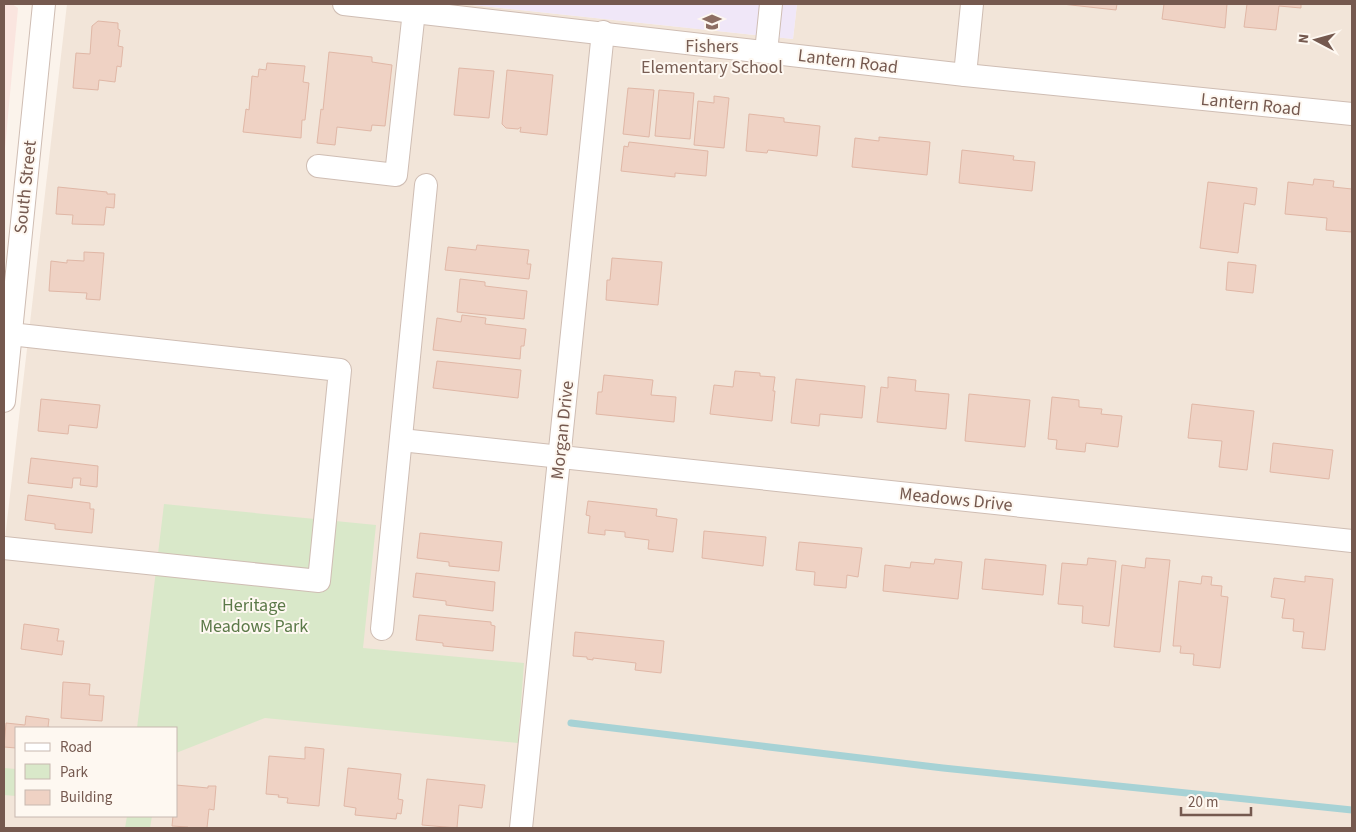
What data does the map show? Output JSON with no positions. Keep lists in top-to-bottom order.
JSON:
{
  "streets": {
    "street": [
      "Lantern Road",
      "South Street",
      "Morgan Drive",
      "Meadows Drive"
    ]
  },
  "crossings": [
    ["Lantern Road", "Morgan Drive"],
    ["Morgan Drive", "Meadows Drive"]
  ],
  "parks": ["Heritage Meadows Park"],
  "places": {
    "school or university": ["Fishers Elementary School"]
  },
  "legend": ["Road", "Park", "Building"],
  "scale_bar": "20 m",
  "north": "left"
}
